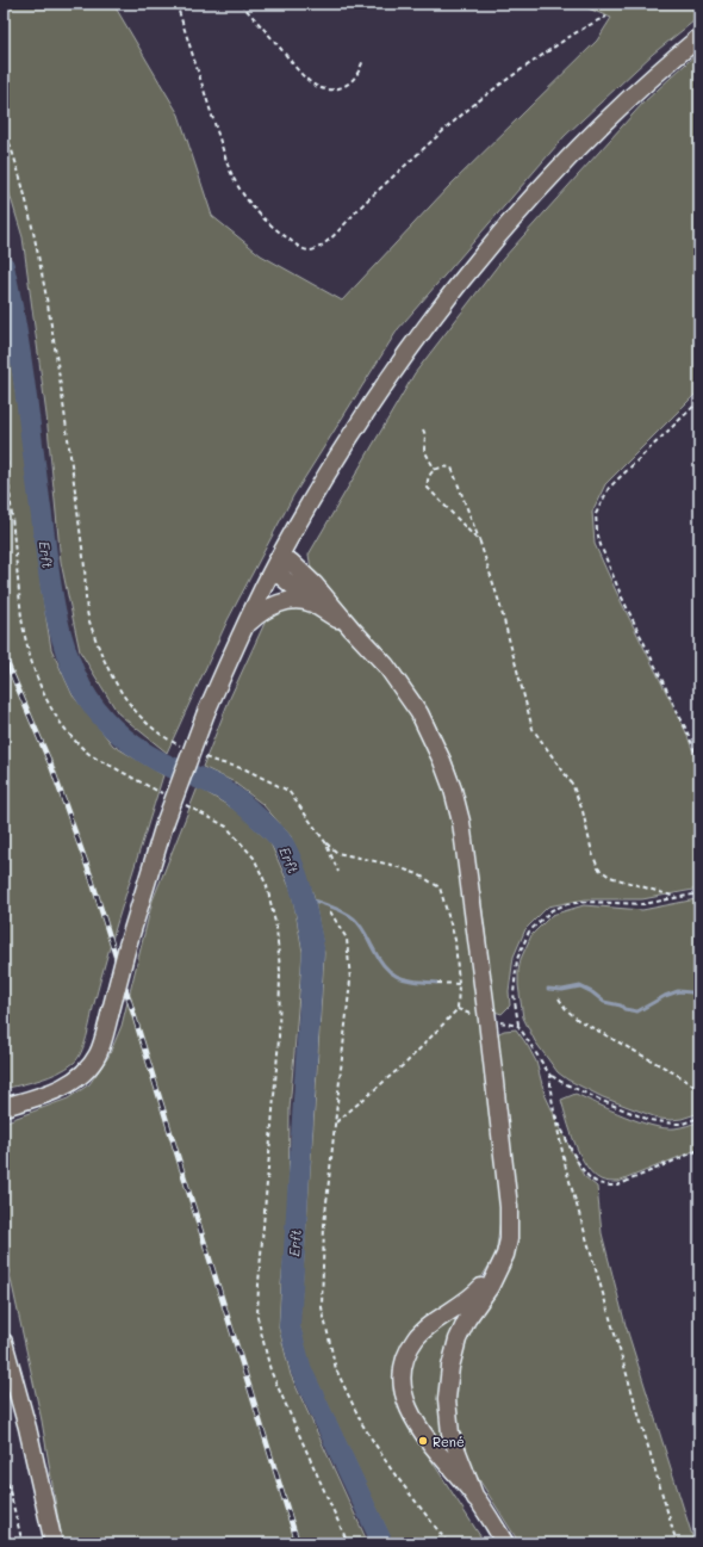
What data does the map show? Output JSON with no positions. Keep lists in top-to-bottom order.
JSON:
{
  "water": ["Erft"],
  "places": ["René"]
}
